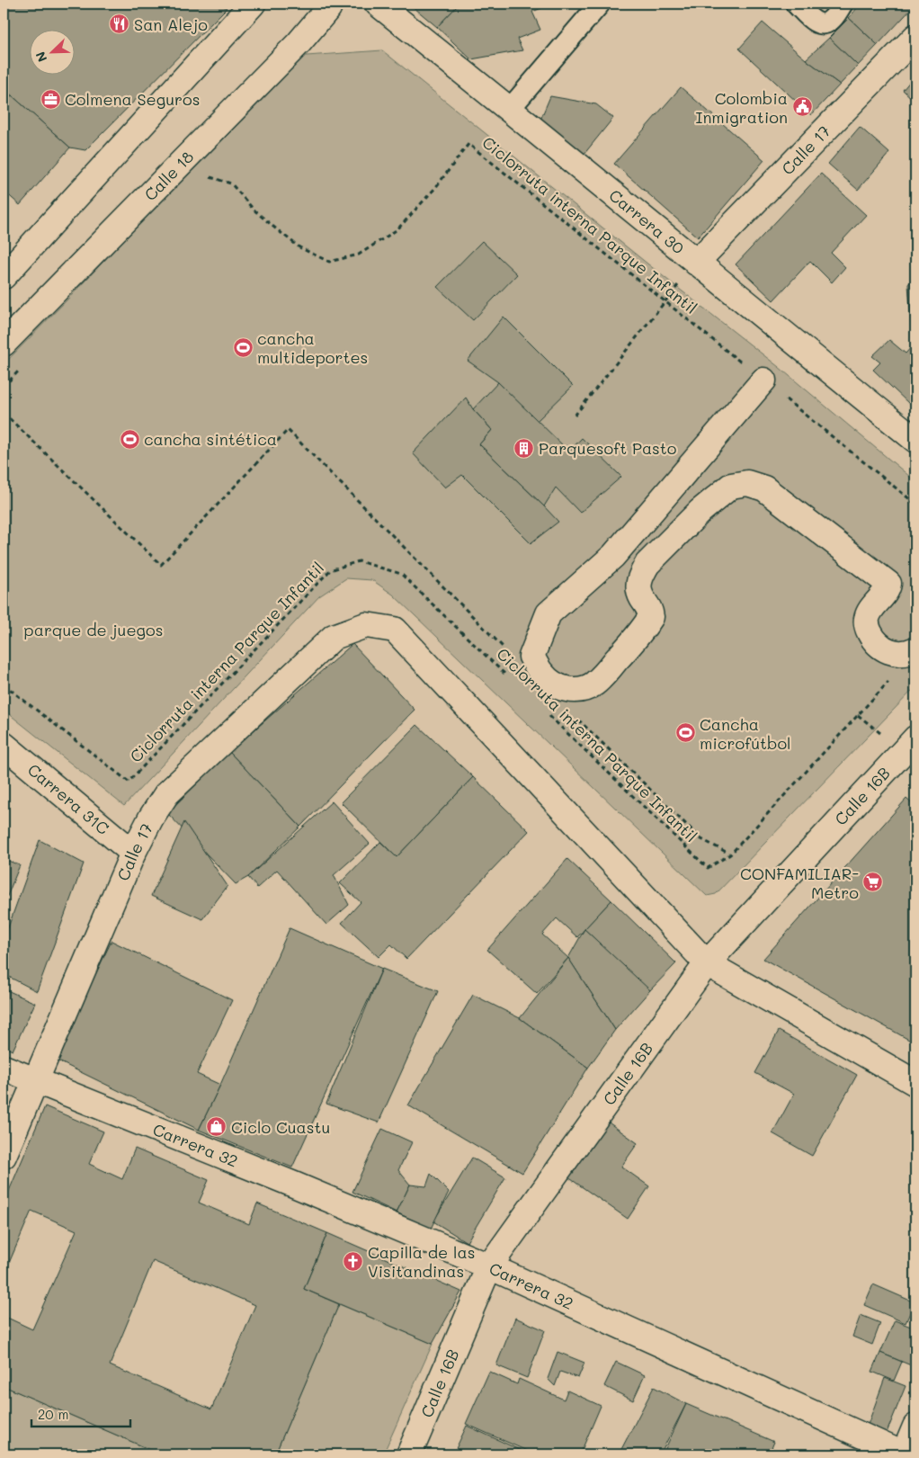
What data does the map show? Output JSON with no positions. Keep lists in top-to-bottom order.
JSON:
{
  "streets": {
    "street": [
      "Calle 17",
      "Calle 18",
      "Carrera 30",
      "Calle 16B",
      "Carrera 31C",
      "Carrera 32"
    ],
    "path": ["Ciclorruta interna Parque Infantil"]
  },
  "crossings": [
    ["Calle 17", "Carrera 30"],
    ["Calle 17", "Calle 16B"],
    ["Calle 17", "Carrera 31C"],
    ["Calle 17", "Carrera 32"],
    ["Calle 16B", "Carrera 32"]
  ],
  "parks": ["parque de juegos"],
  "places": {
    "restaurant": ["San Alejo"],
    "office": ["Colmena Seguros"],
    "public building": ["Colombia Inmigration"],
    "sports": ["cancha multideportes", "cancha sintética", "Cancha microfútbol"],
    "building": ["Parquesoft Pasto"],
    "supermarket": ["CONFAMILIAR- Metro"],
    "shop": ["Ciclo Cuastu"],
    "church": ["Capilla de las Visitandinas"]
  },
  "scale_bar": "20 m",
  "north": "bottom left"
}
